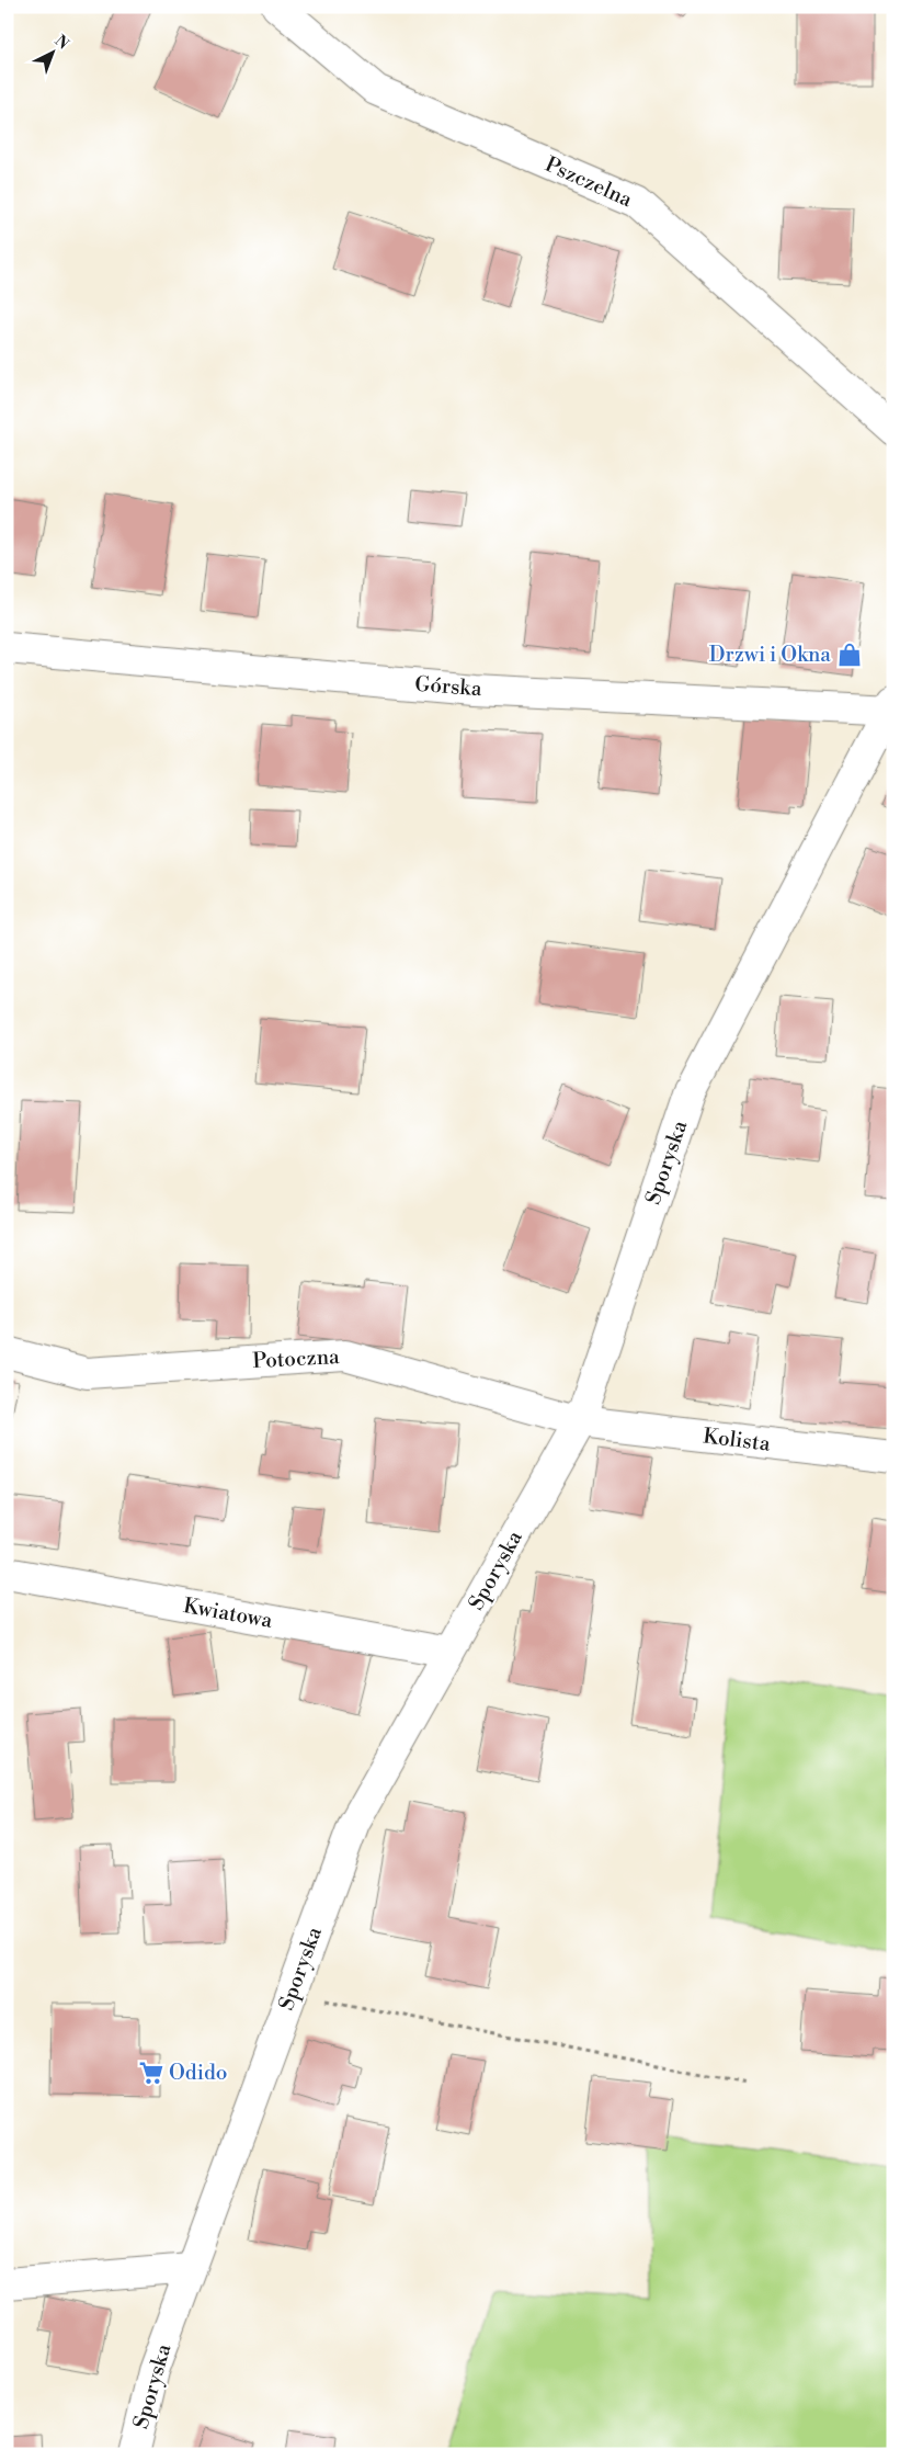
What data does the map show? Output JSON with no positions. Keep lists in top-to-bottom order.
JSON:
{
  "streets": {
    "street": [
      "Pszczelna",
      "Górska",
      "Sporyska",
      "Potoczna",
      "Kolista",
      "Kwiatowa"
    ]
  },
  "crossings": [
    ["Górska", "Sporyska"],
    ["Sporyska", "Potoczna"],
    ["Sporyska", "Kolista"],
    ["Sporyska", "Kwiatowa"],
    ["Potoczna", "Kolista"]
  ],
  "places": {
    "shop": ["Drzwi i Okna"],
    "supermarket": ["Odido"]
  },
  "north": "top right"
}
